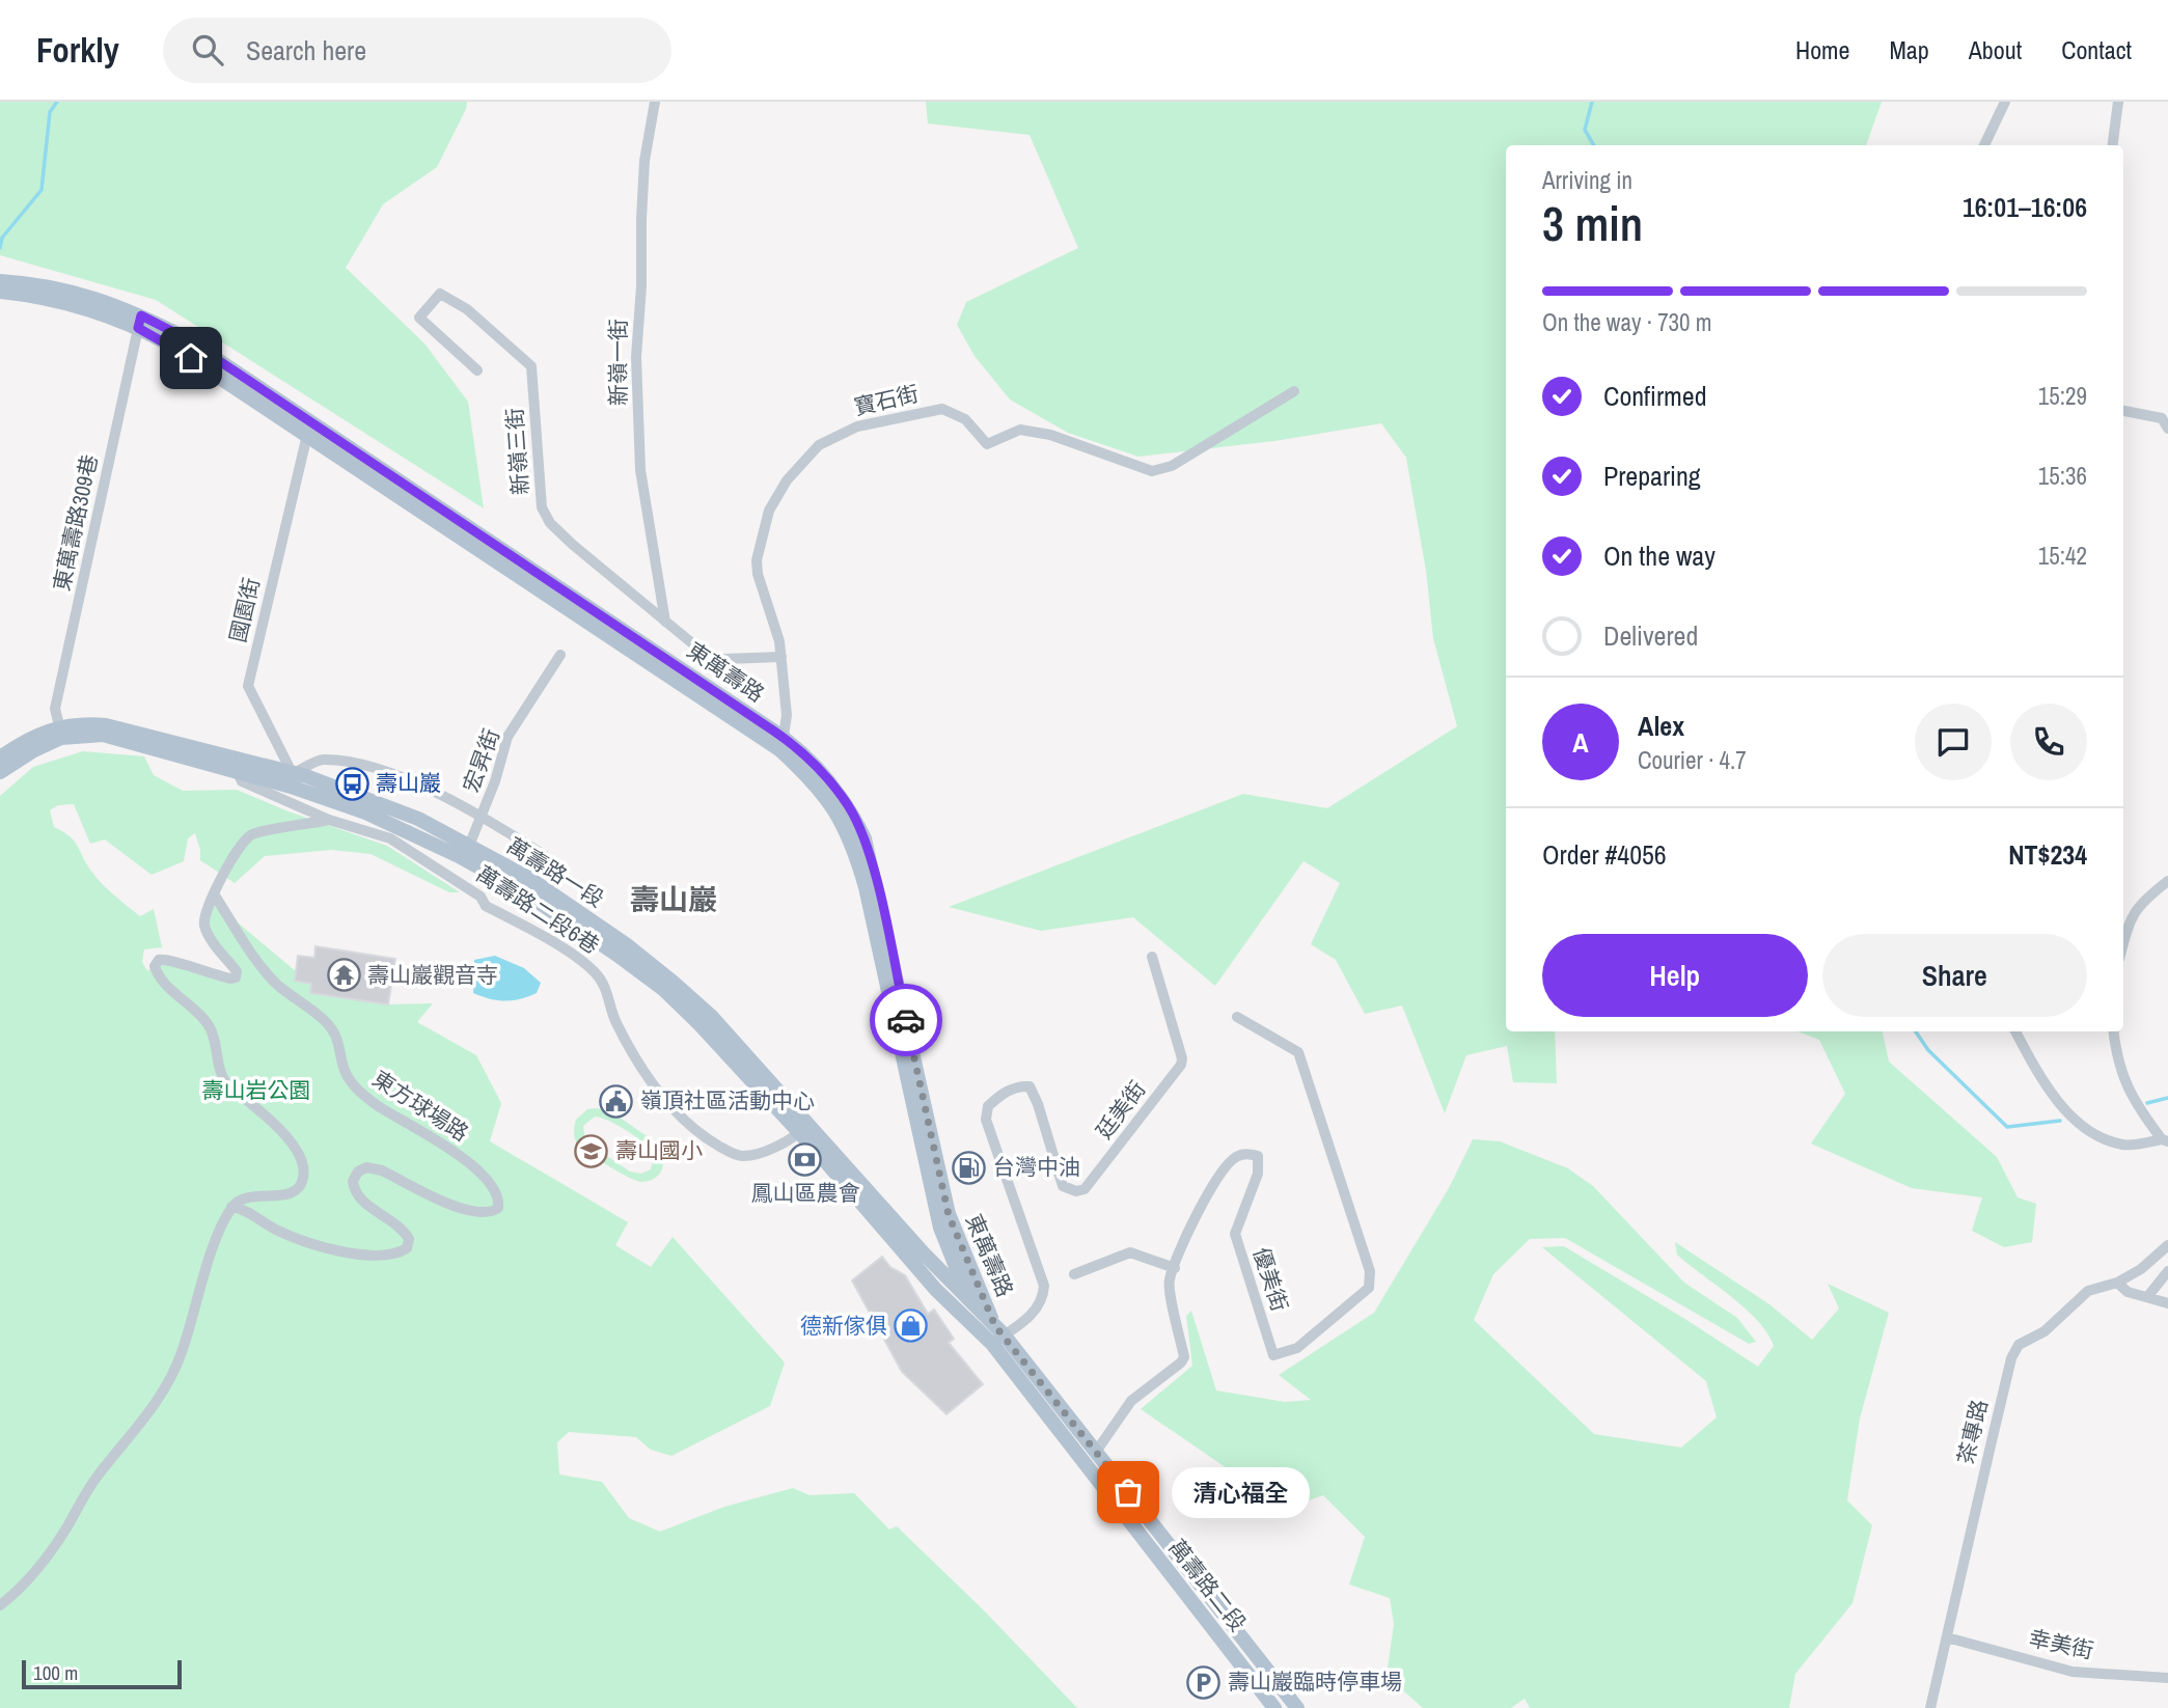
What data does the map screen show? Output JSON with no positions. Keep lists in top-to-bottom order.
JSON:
{
  "streets": {
    "main road": ["東萬壽路", "萬壽路一段", "萬壽路二段"],
    "street": [
      "新嶺一街",
      "寶石街",
      "新嶺三街",
      "東萬壽路309巷",
      "國園街",
      "宏昇街",
      "萬壽路二段6巷",
      "東方球場路",
      "廷美街",
      "優美街",
      "茶專路",
      "幸美街"
    ]
  },
  "crossings": [
    ["新嶺一街", "新嶺三街"],
    ["寶石街", "新嶺三街"],
    ["寶石街", "東萬壽路"],
    ["東萬壽路309巷", "東萬壽路"],
    ["東萬壽路309巷", "萬壽路一段"],
    ["國園街", "東萬壽路"],
    ["國園街", "萬壽路一段"],
    ["東萬壽路", "萬壽路一段"],
    ["東萬壽路", "廷美街"],
    ["東萬壽路", "萬壽路二段"],
    ["宏昇街", "萬壽路一段"],
    ["萬壽路一段", "萬壽路二段6巷"],
    ["萬壽路一段", "廷美街"],
    ["萬壽路一段", "萬壽路二段"],
    ["廷美街", "萬壽路二段"],
    ["優美街", "萬壽路二段"],
    ["茶專路", "幸美街"]
  ],
  "districts": ["壽山巖"],
  "parks": ["壽山岩公園"],
  "places": {
    "bus stop": ["壽山巖"],
    "temple": ["壽山巖觀音寺"],
    "public building": ["嶺頂社區活動中心"],
    "school or university": ["壽山國小"],
    "bank": ["鳳山區農會"],
    "fuel station": ["台灣中油"],
    "shop": ["德新傢俱"],
    "other": ["清心福全"],
    "parking": ["壽山巖臨時停車場"]
  },
  "scale_bar": "100 m",
  "page": {
    "header": "Forkly",
    "search": "Search here",
    "nav": [
      "Home",
      "Map",
      "About",
      "Contact"
    ],
    "heading": ["3 min", "Arriving in", "16:01–16:06"],
    "panel": [
      "Alex",
      "Courier · 4.7",
      "Order #4056",
      "NT$234"
    ],
    "bar": "On the way · 730 m",
    "list": [
      ["Confirmed", "15:29"],
      ["Preparing", "15:36"],
      ["On the way", "15:42"],
      "Delivered"
    ],
    "round": "A",
    "buttons": ["Help", "Share"],
    "bubble": "清心福全",
    "scale": "100 m"
  }
}
